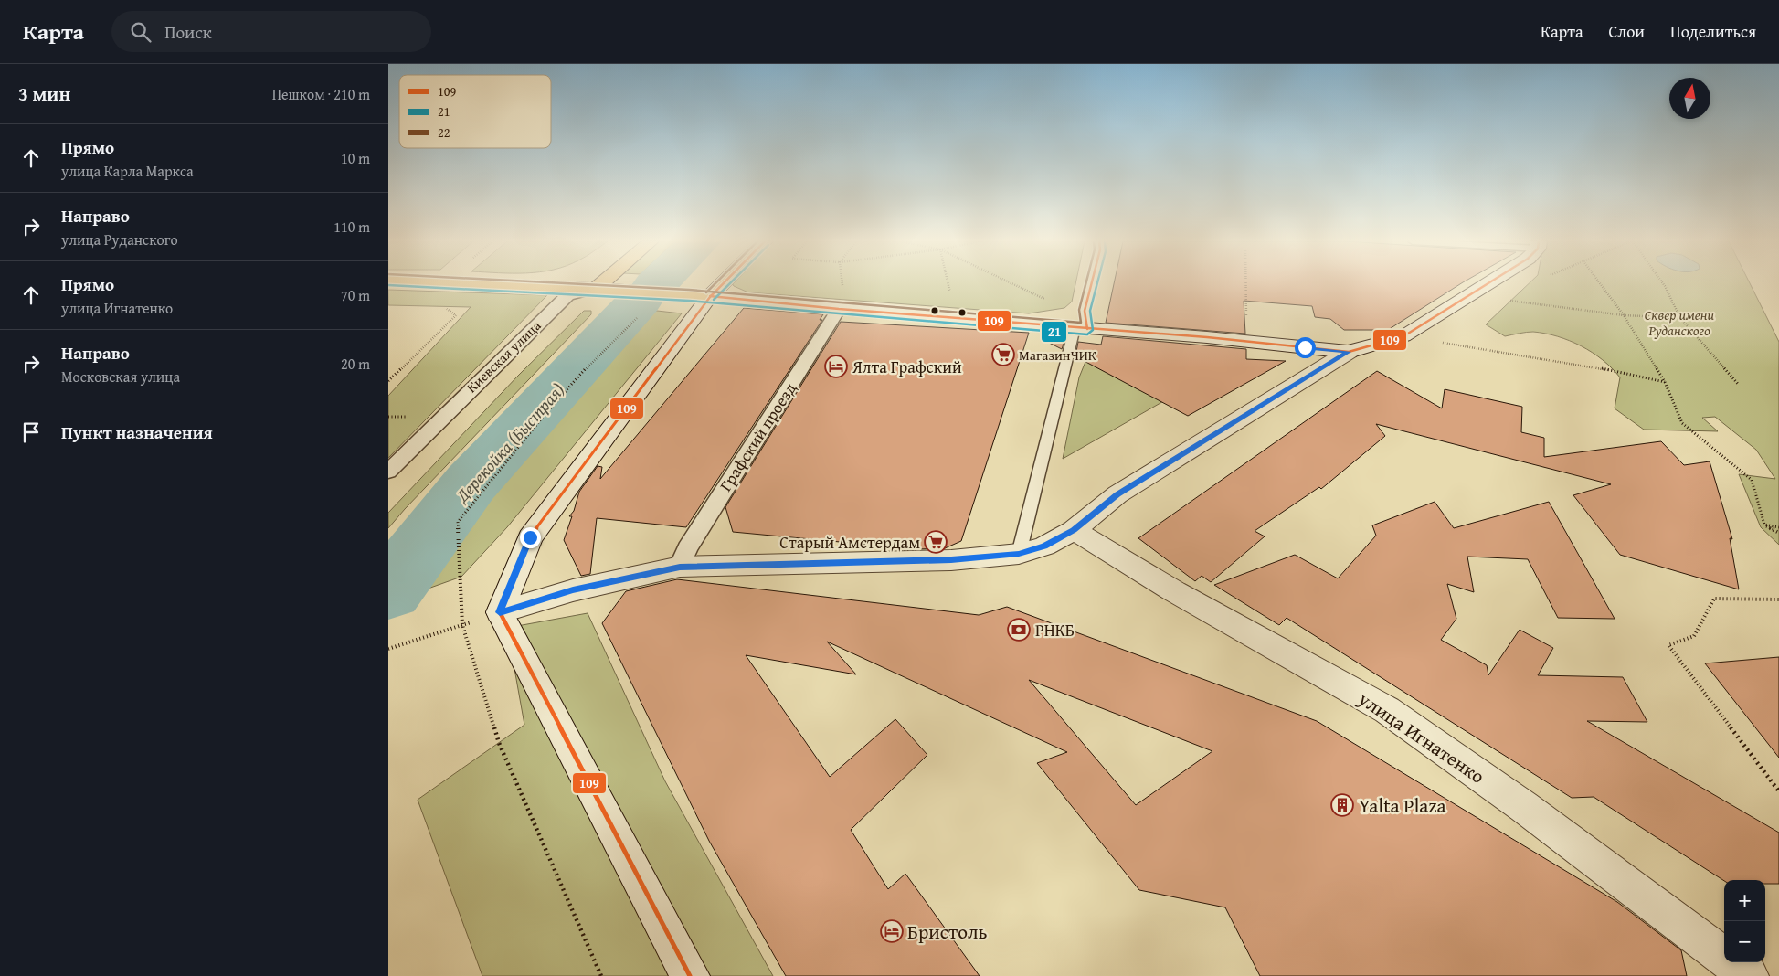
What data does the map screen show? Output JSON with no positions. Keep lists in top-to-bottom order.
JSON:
{
  "streets": {
    "main road": ["улица Игнатенко"],
    "street": ["Киевская улица", "Графский проезд"]
  },
  "water": ["Дерекойка (Быстрая)"],
  "parks": ["Сквер имени Руданского"],
  "places": {
    "supermarket": ["МагазинЧИК", "Старый Амстердам"],
    "hotel": ["Ялта Графский", "Бристоль"],
    "bank": ["РНКБ"],
    "building": ["Yalta Plaza"]
  },
  "lines": ["transit line 109", "transit line 21", "transit line 22"],
  "legend": ["109", "21", "22"],
  "north": "top",
  "page": {
    "header": "Карта",
    "search": "Поиск",
    "nav": ["Карта", "Слои", "Поделиться"],
    "heading": ["3 мин", "Пешком · 210 m"],
    "list": [
      ["Прямо", "улица Карла Маркса", "10 m"],
      ["Направо", "улица Руданского", "110 m"],
      ["Прямо", "улица Игнатенко", "70 m"],
      ["Направо", "Московская улица", "20 m"],
      "Пункт назначения"
    ],
    "map_buttons": ["+", "−"]
  }
}
